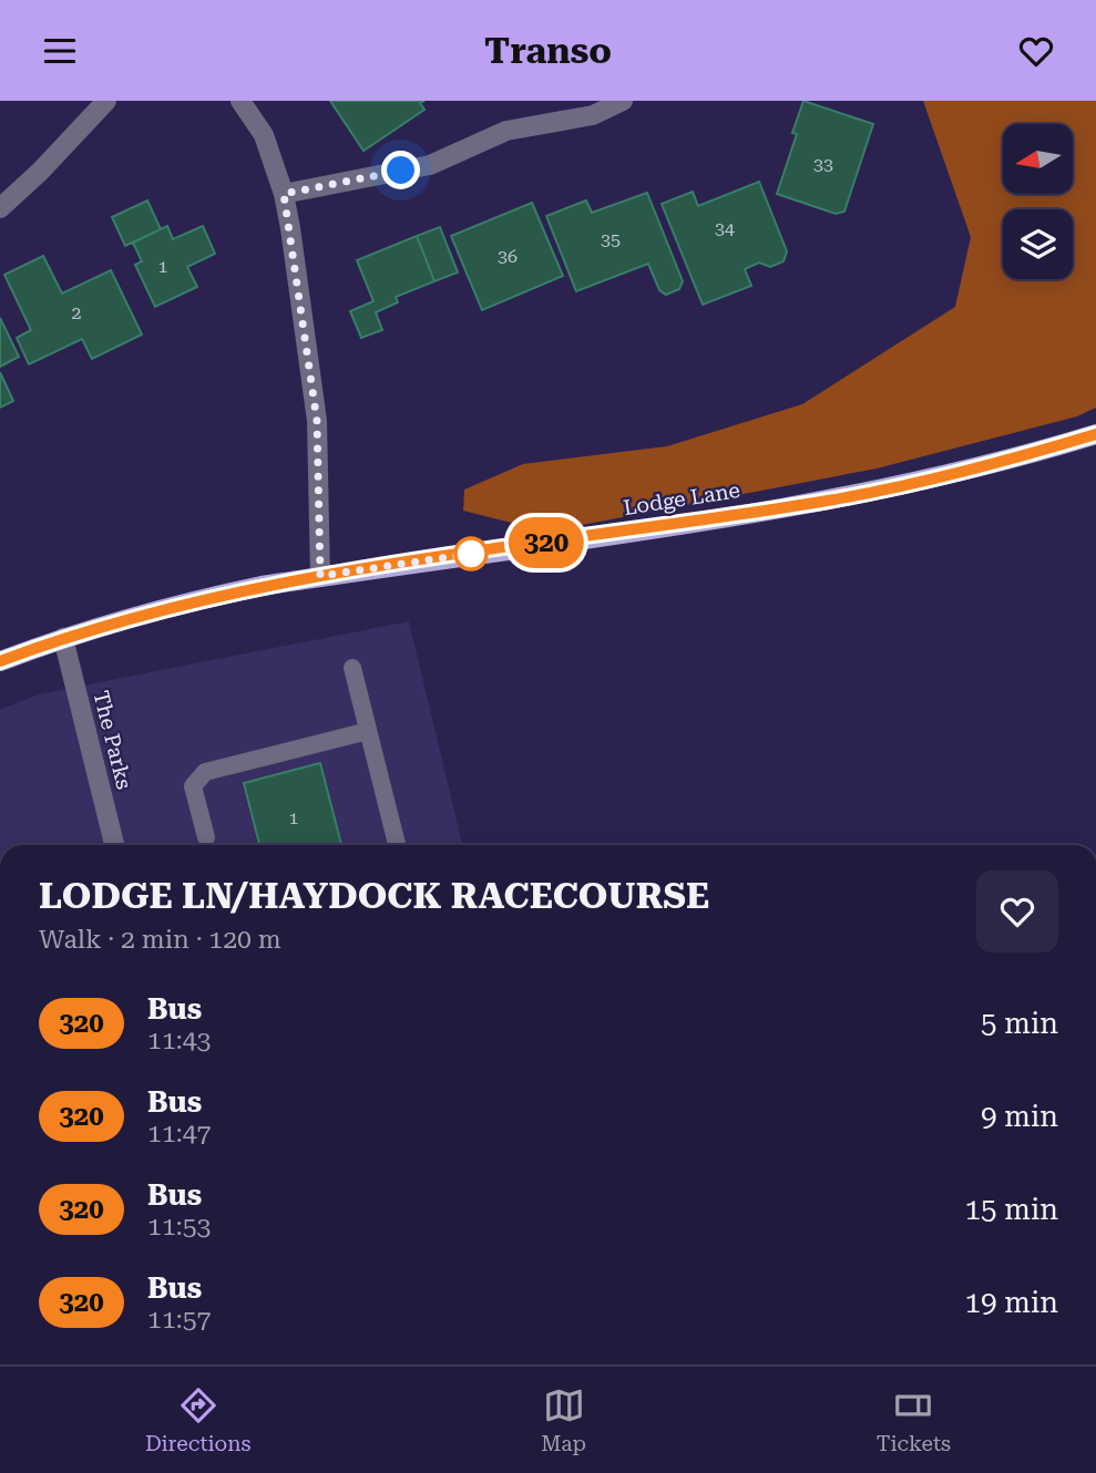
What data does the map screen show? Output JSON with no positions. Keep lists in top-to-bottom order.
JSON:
{
  "streets": {
    "main road": ["Lodge Lane"],
    "street": ["The Parks"]
  },
  "crossings": [
    ["Lodge Lane", "The Parks"]
  ],
  "lines": ["bus line 320"],
  "house_numbers": [
    "33",
    "34",
    "35",
    "36",
    "1",
    "2",
    "1"
  ],
  "north": "left",
  "page": {
    "header": "Transo",
    "on_map": "320",
    "heading": ["LODGE LN/HAYDOCK RACECOURSE", "Walk · 2 min · 120 m"],
    "list": [
      {
        "mark": "320",
        "name": "Bus",
        "note": "11:43",
        "value": "5 min"
      },
      {
        "mark": "320",
        "name": "Bus",
        "note": "11:47",
        "value": "9 min"
      },
      {
        "mark": "320",
        "name": "Bus",
        "note": "11:53",
        "value": "15 min"
      },
      {
        "mark": "320",
        "name": "Bus",
        "note": "11:57",
        "value": "19 min"
      }
    ],
    "tabs": ["Directions", "Map", "Tickets"]
  }
}
